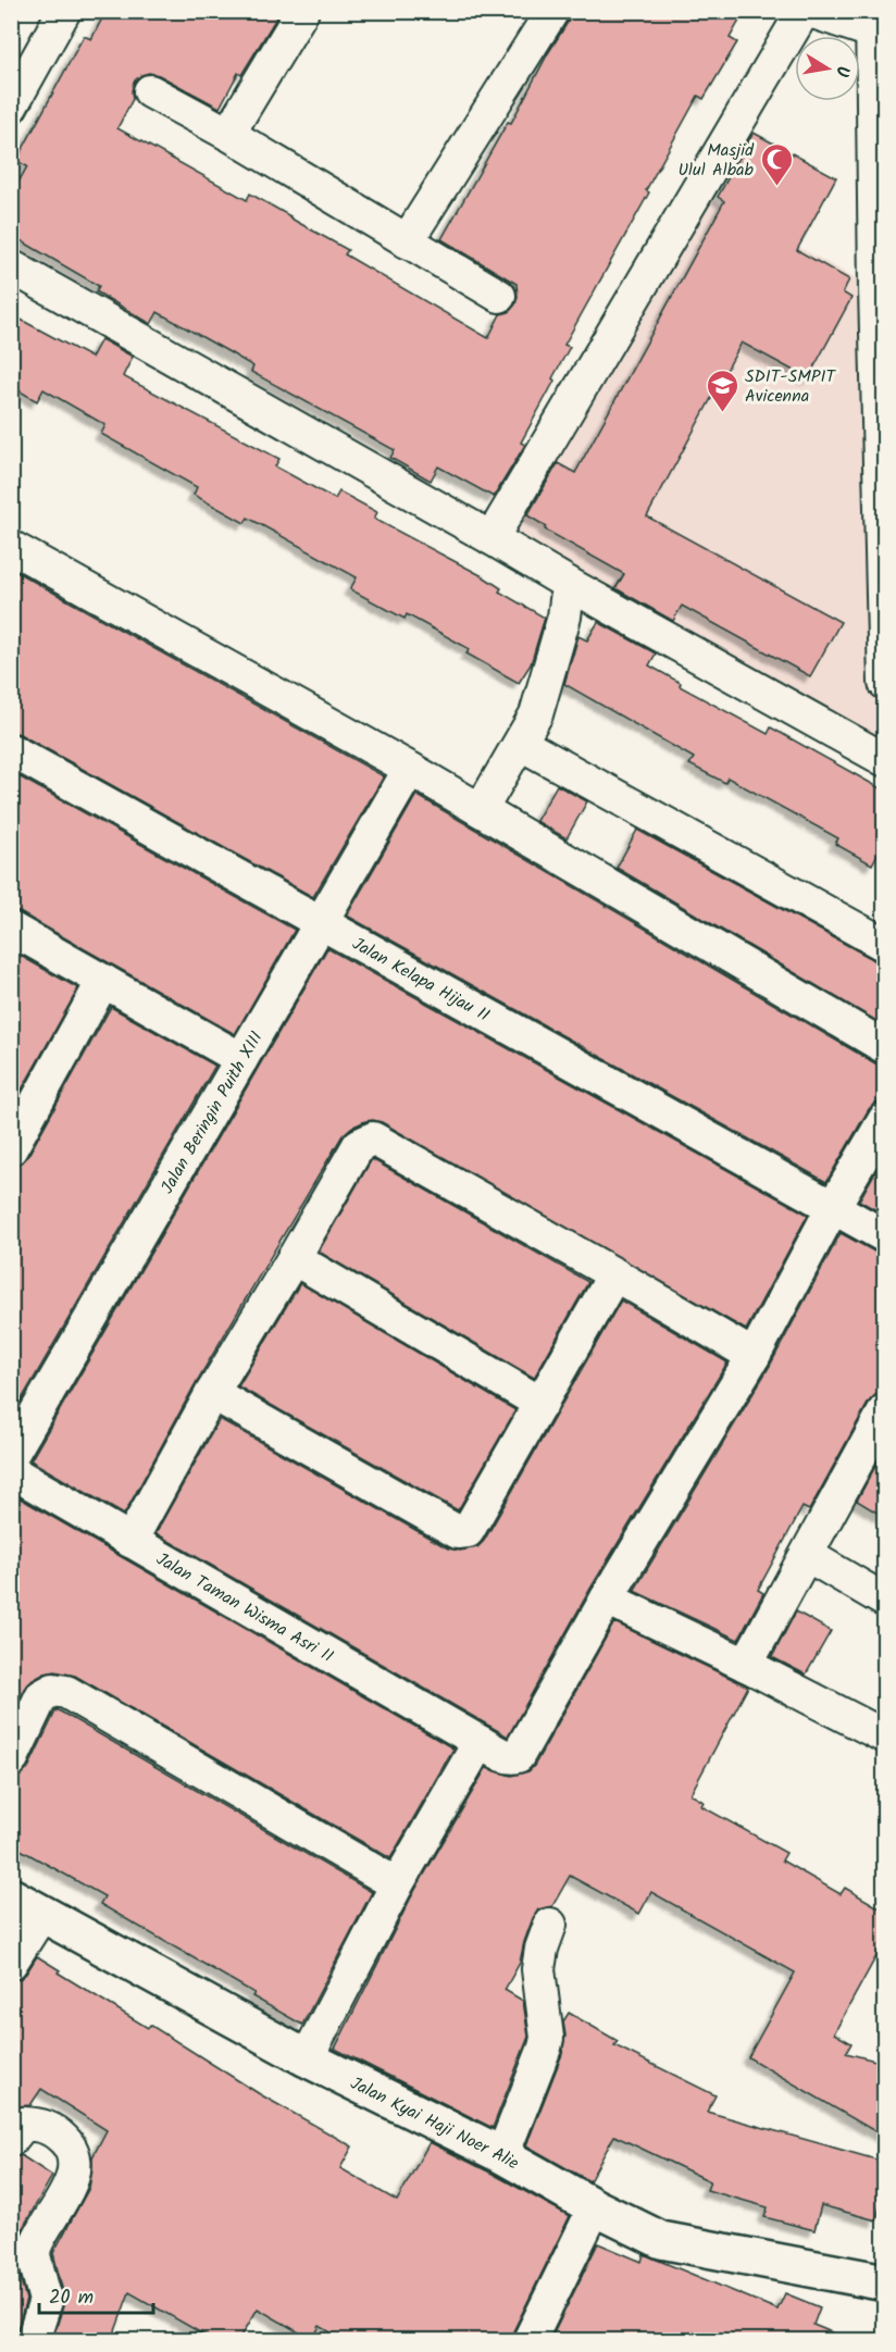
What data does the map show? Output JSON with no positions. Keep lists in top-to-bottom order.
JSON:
{
  "streets": {
    "street": [
      "Jalan Kelapa Hijau II",
      "Jalan Beringin Puith XIII",
      "Jalan Taman Wisma Asri II",
      "Jalan Kyai Haji Noer Alie"
    ]
  },
  "crossings": [
    ["Jalan Kelapa Hijau II", "Jalan Beringin Puith XIII"]
  ],
  "places": {
    "mosque": ["Masjid Ulul Albab"],
    "school or university": ["SDIT-SMPIT Avicenna"]
  },
  "scale_bar": "20 m",
  "north": "right"
}
